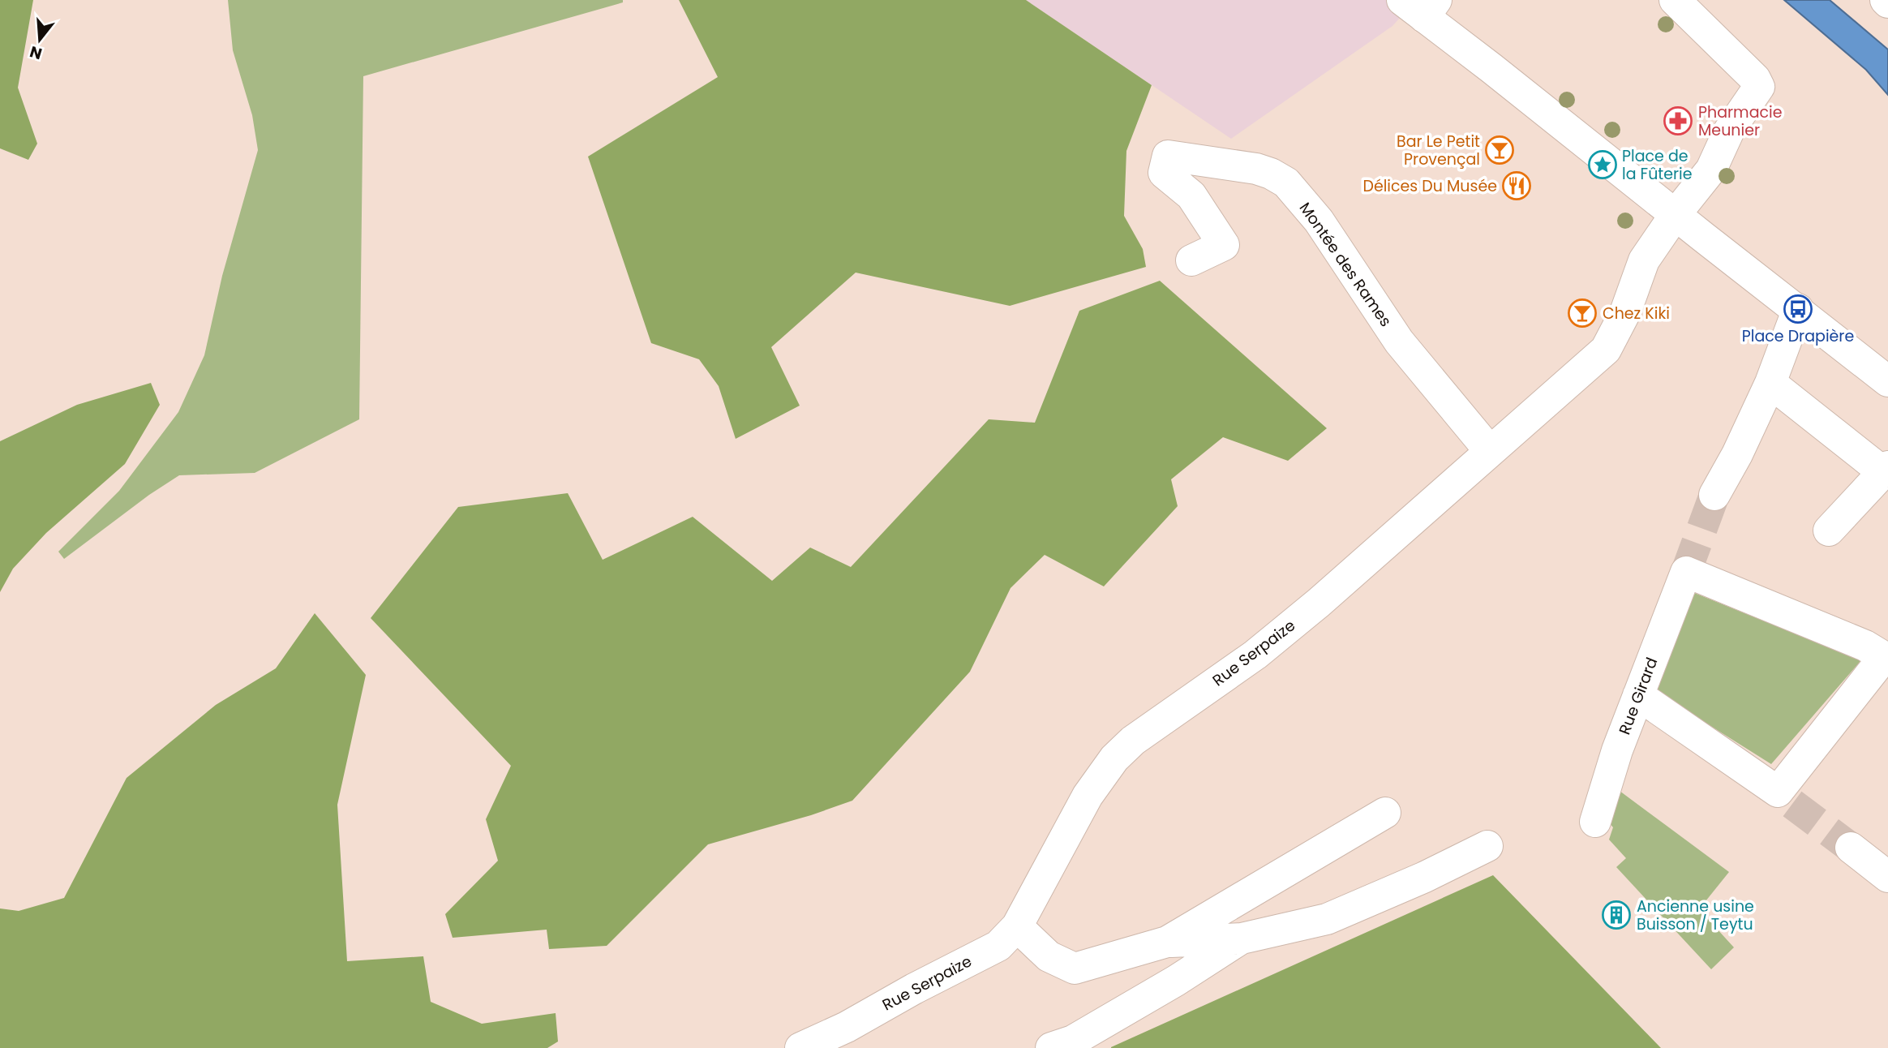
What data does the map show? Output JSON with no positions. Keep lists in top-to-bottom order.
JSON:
{
  "streets": {
    "street": ["Montée des Rames", "Rue Serpaize", "Rue Girard"]
  },
  "crossings": [
    ["Montée des Rames", "Rue Serpaize"]
  ],
  "places": {
    "pharmacy": ["Pharmacie Meunier"],
    "bar": ["Bar Le Petit Provençal", "Chez Kiki"],
    "place": ["Place de la Fûterie"],
    "restaurant": ["Délices Du Musée"],
    "bus stop": ["Place Drapière"],
    "building": ["Ancienne usine Buisson / Teytu"]
  },
  "north": "bottom"
}
